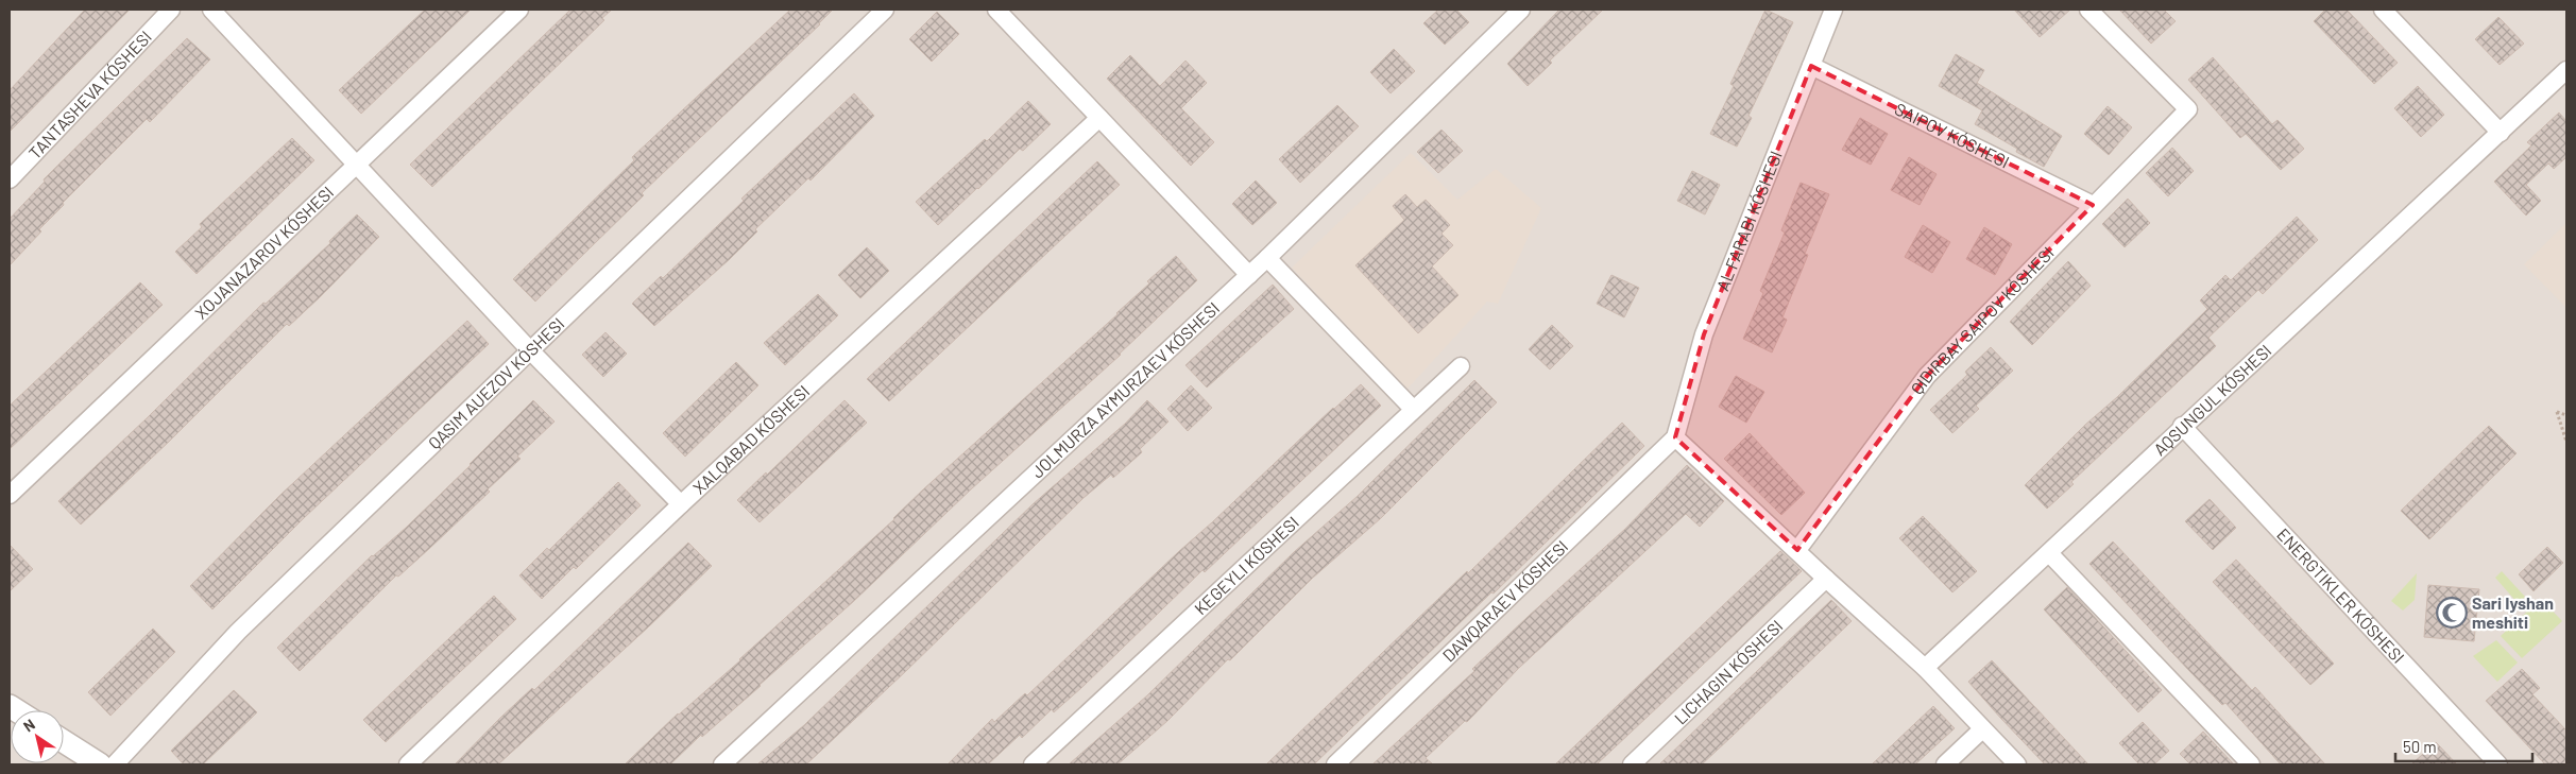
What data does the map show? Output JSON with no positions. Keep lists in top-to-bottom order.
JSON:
{
  "streets": {
    "street": [
      "TANTASHEVA KÓSHESI",
      "SAIPOV KÓSHESI",
      "AL FARABI KÓSHESI",
      "XOJANAZAROV KÓSHESI",
      "JOLMURZA AYMURZAEV KÓSHESI",
      "AQSUNGUL KÓSHESI",
      "XALQABAD KÓSHESI",
      "KEGEYLI KÓSHESI",
      "ENERGTIKLER KÓSHESI",
      "DAWQARAEV KÓSHESI",
      "LICHAGIN KÓSHESI"
    ]
  },
  "crossings": [
    ["SAIPOV KÓSHESI", "AL FARABI KÓSHESI"],
    ["AL FARABI KÓSHESI", "DAWQARAEV KÓSHESI"],
    ["AQSUNGUL KÓSHESI", "ENERGTIKLER KÓSHESI"]
  ],
  "places": {
    "mosque": ["Sari Iyshan meshiti"]
  },
  "scale_bar": "50 m",
  "north": "top left"
}
